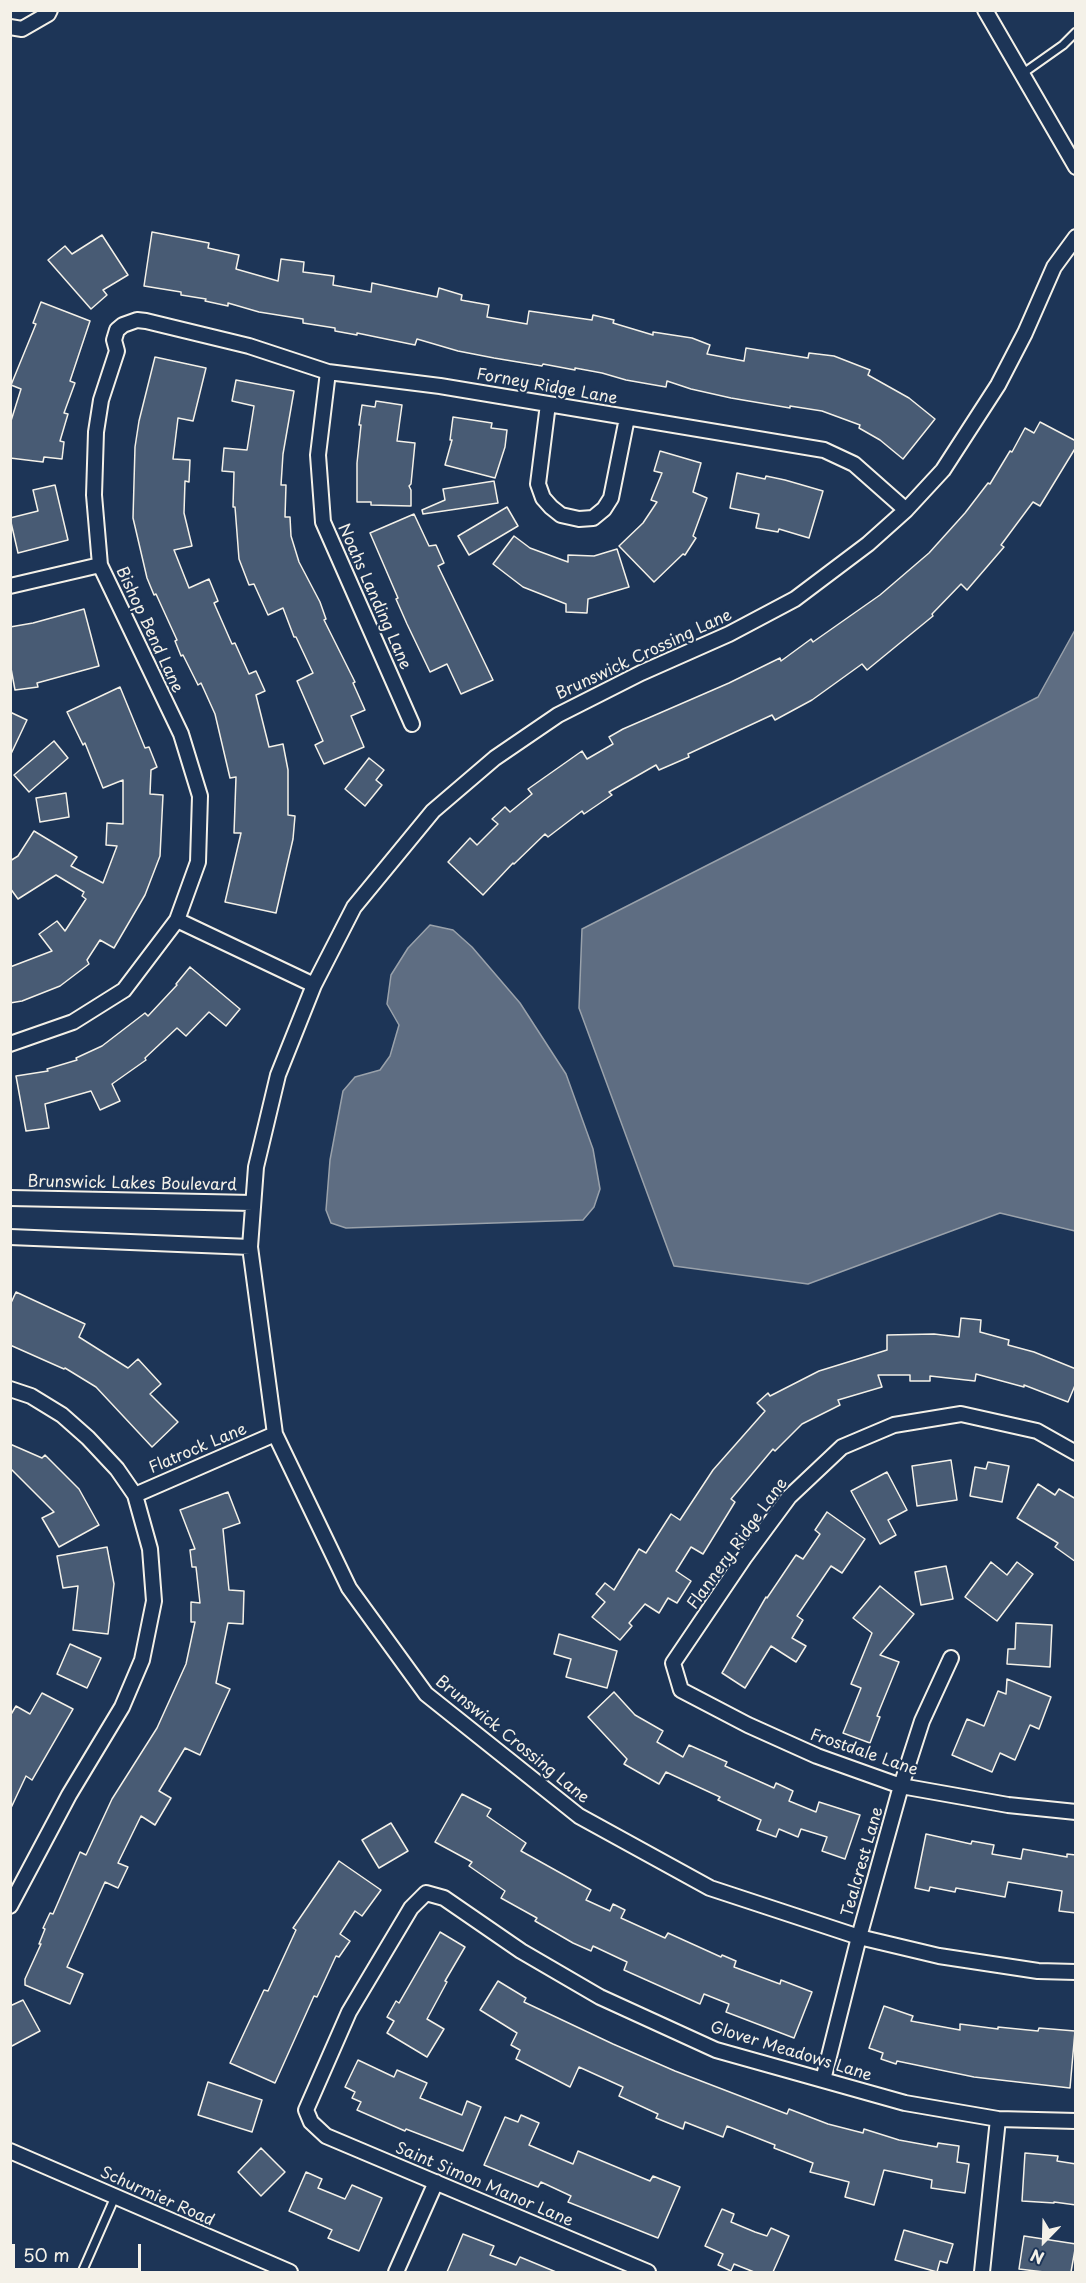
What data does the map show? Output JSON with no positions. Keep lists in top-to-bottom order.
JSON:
{
  "streets": {
    "street": [
      "Forney Ridge Lane",
      "Noahs Landing Lane",
      "Bishop Bend Lane",
      "Brunswick Crossing Lane",
      "Brunswick Lakes Boulevard",
      "Flatrock Lane",
      "Flannery Ridge Lane",
      "Frostdale Lane",
      "Tealcrest Lane",
      "Glover Meadows Lane",
      "Saint Simon Manor Lane",
      "Schurmier Road"
    ]
  },
  "crossings": [
    ["Forney Ridge Lane", "Noahs Landing Lane"],
    ["Forney Ridge Lane", "Bishop Bend Lane"],
    ["Forney Ridge Lane", "Brunswick Crossing Lane"],
    ["Brunswick Crossing Lane", "Brunswick Lakes Boulevard"],
    ["Brunswick Crossing Lane", "Flatrock Lane"],
    ["Brunswick Crossing Lane", "Tealcrest Lane"],
    ["Flannery Ridge Lane", "Frostdale Lane"],
    ["Frostdale Lane", "Tealcrest Lane"],
    ["Tealcrest Lane", "Glover Meadows Lane"],
    ["Glover Meadows Lane", "Saint Simon Manor Lane"]
  ],
  "scale_bar": "50 m",
  "north": "bottom left"
}
